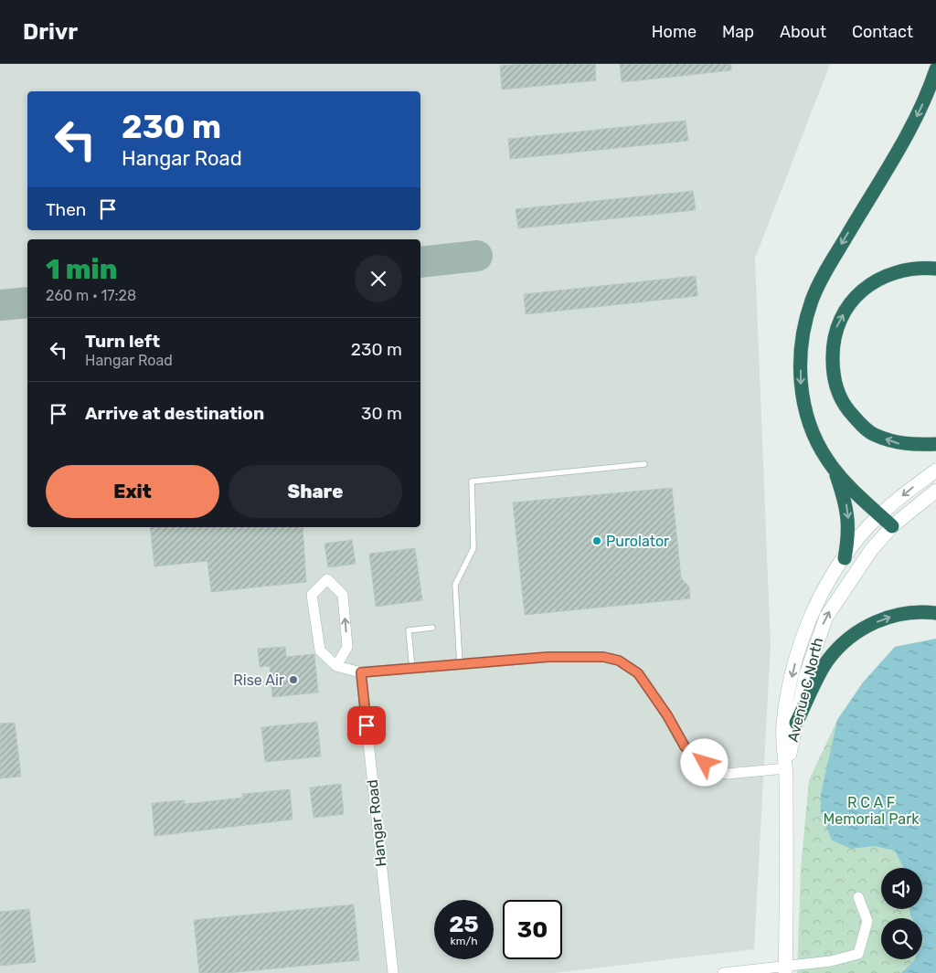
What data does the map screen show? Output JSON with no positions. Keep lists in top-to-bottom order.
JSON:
{
  "streets": {
    "main road": ["Avenue C North"],
    "street": ["Hangar Road"]
  },
  "parks": ["R C A F Memorial Park"],
  "places": ["Purolator", "Rise Air"],
  "page": {
    "header": "Drivr",
    "nav": [
      "Home",
      "Map",
      "About",
      "Contact"
    ],
    "turn": ["230 m", "Hangar Road"],
    "then": "Then",
    "heading": ["1 min", "260 m · 17:28"],
    "list": [
      {
        "name": "Turn left",
        "note": "Hangar Road",
        "value": "230 m"
      },
      {
        "name": "Arrive at destination",
        "value": "30 m"
      }
    ],
    "buttons": ["Exit", "Share"],
    "speed": "25 km/h",
    "limit": "30"
  }
}
